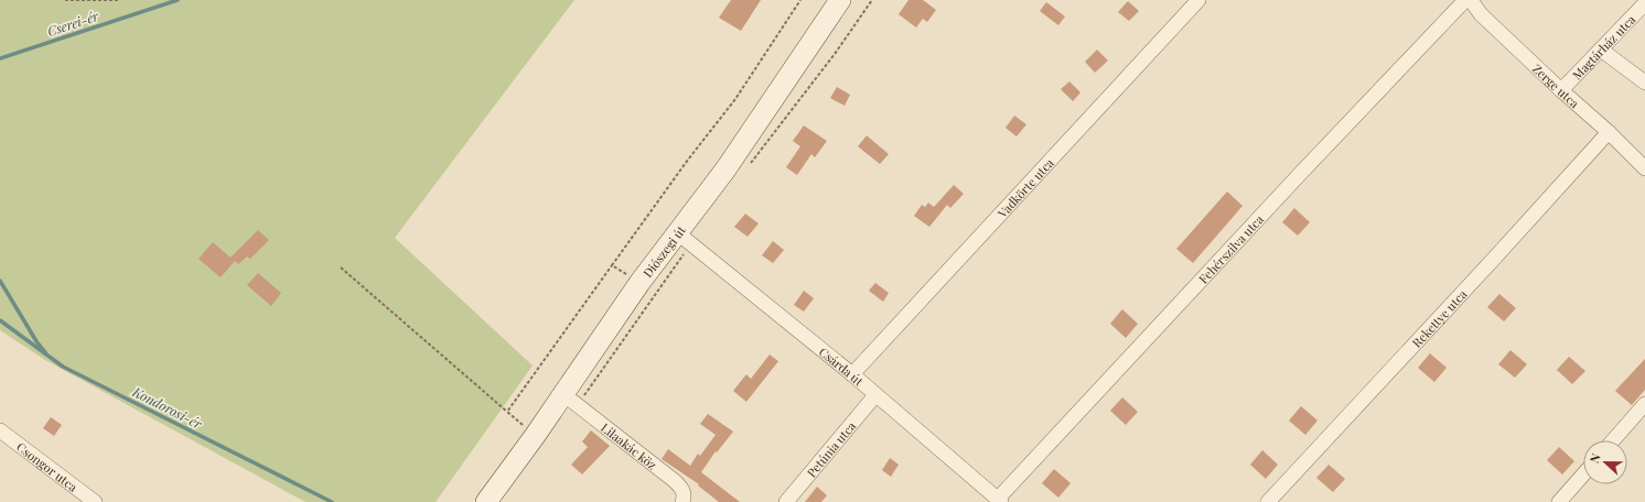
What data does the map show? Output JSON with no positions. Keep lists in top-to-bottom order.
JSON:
{
  "streets": {
    "main road": ["Diószegi út"],
    "street": [
      "Magtárház utca",
      "Zerge utca",
      "Vadkörte utca",
      "Fehérszilva utca",
      "Rekettye utca",
      "Csárda út",
      "Lilaakác köz",
      "Petúnia utca",
      "Csongor utca"
    ]
  },
  "crossings": [
    ["Magtárház utca", "Zerge utca"],
    ["Zerge utca", "Rekettye utca"],
    ["Vadkörte utca", "Csárda út"],
    ["Fehérszilva utca", "Csárda út"],
    ["Diószegi út", "Csárda út"],
    ["Diószegi út", "Lilaakác köz"],
    ["Csárda út", "Petúnia utca"]
  ],
  "water": ["Cserei-ér", "Kondorosi-ér"],
  "north": "left"
}
